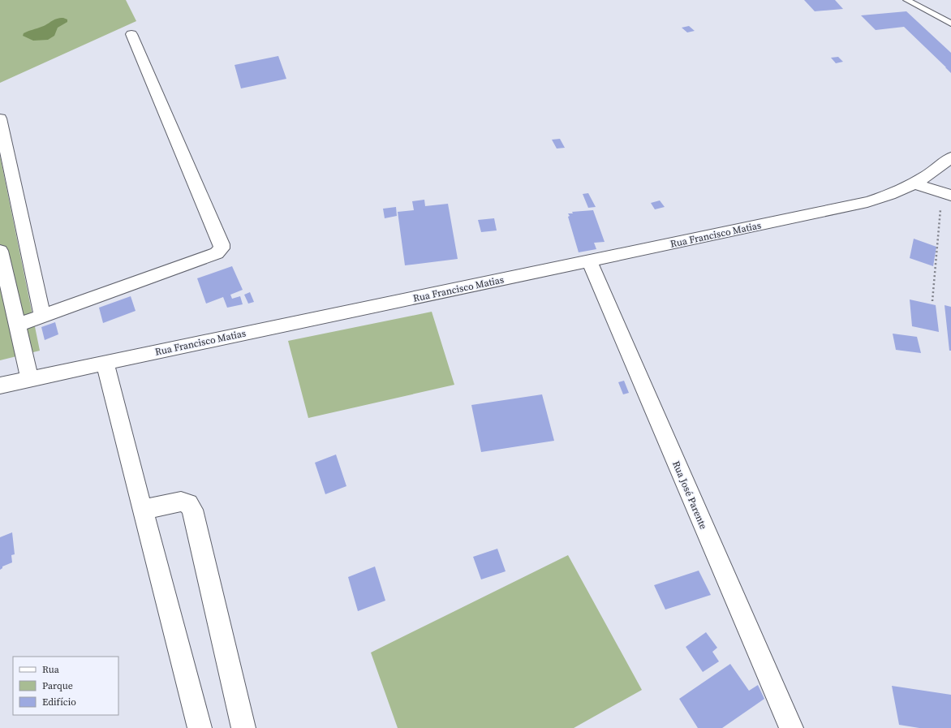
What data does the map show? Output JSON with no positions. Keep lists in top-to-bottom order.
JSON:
{
  "streets": {
    "street": ["Rua Francisco Matias", "Rua José Parente"]
  },
  "crossings": [
    ["Rua Francisco Matias", "Rua José Parente"]
  ],
  "legend": ["Rua", "Parque", "Edifício"]
}
